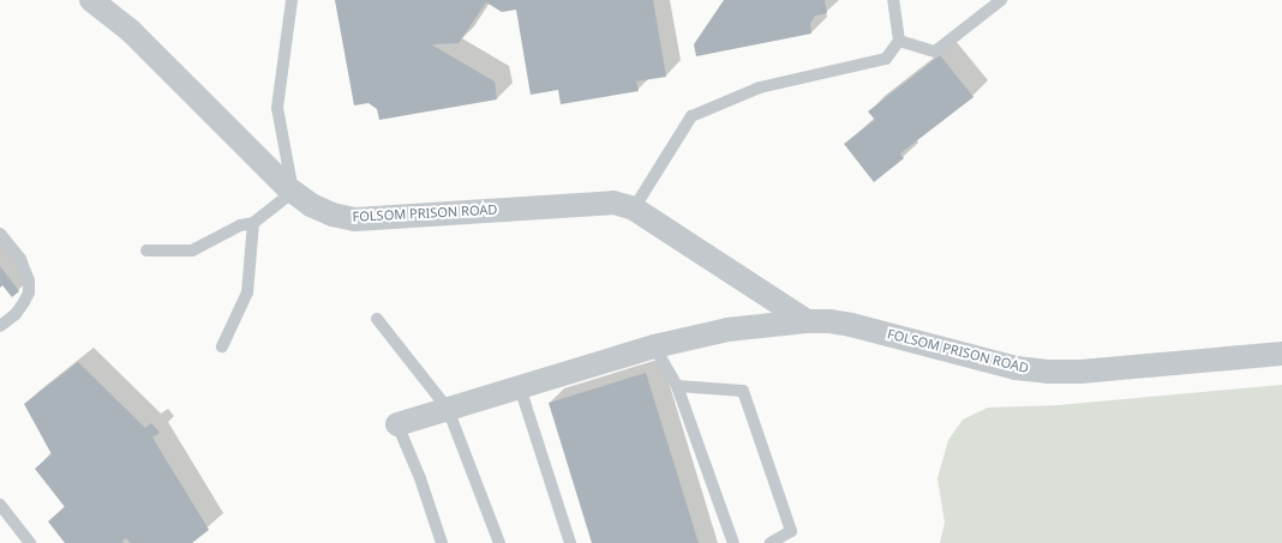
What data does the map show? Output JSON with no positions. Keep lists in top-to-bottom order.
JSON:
{
  "streets": {
    "street": ["FOLSOM PRISON ROAD"]
  }
}
